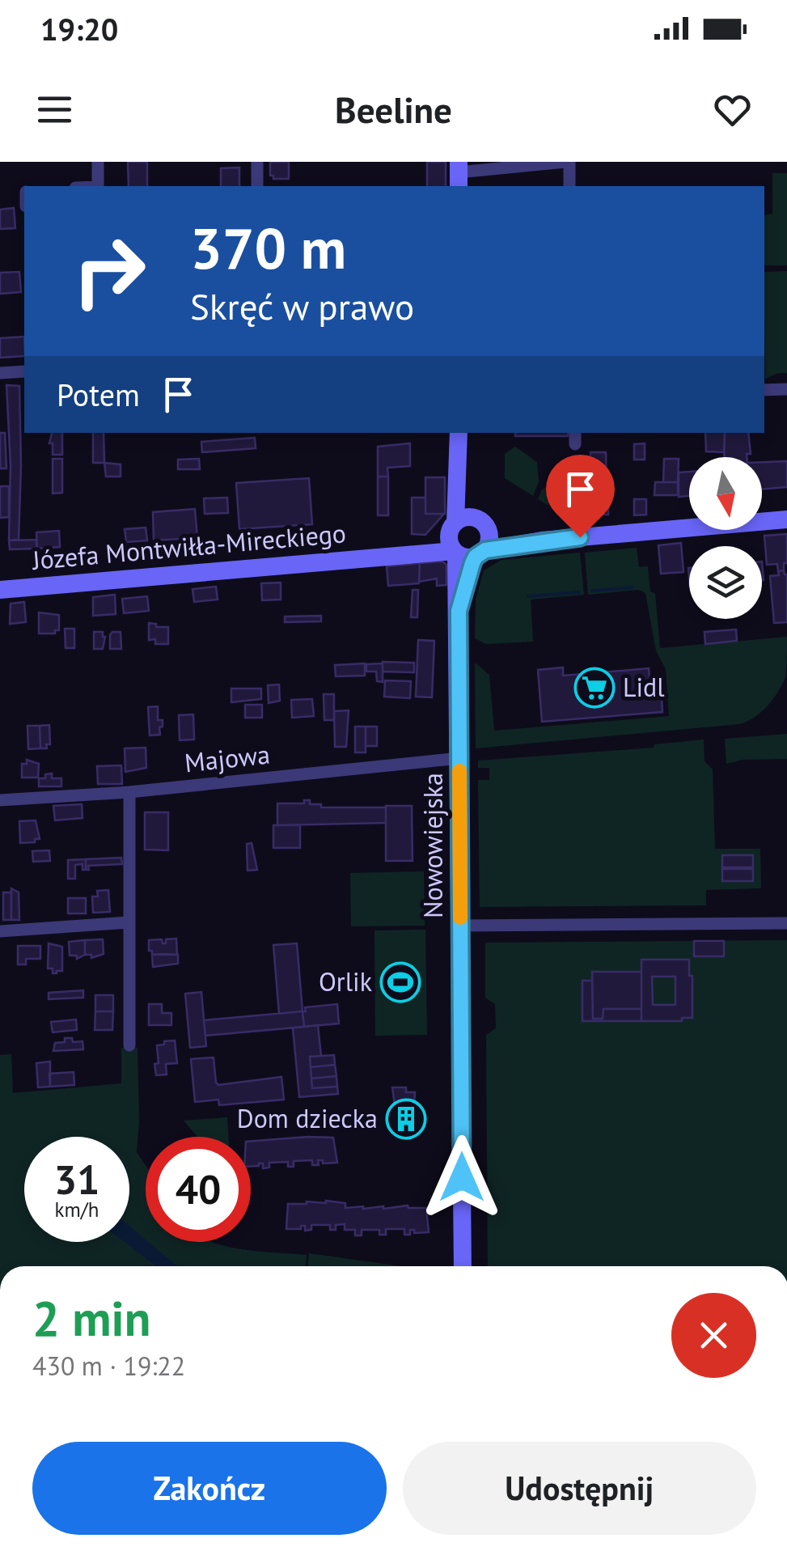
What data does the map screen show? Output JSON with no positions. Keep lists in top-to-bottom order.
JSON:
{
  "streets": {
    "street": ["Józefa Montwiłła-Mireckiego", "Majowa", "Nowowiejska"]
  },
  "crossings": [
    ["Józefa Montwiłła-Mireckiego", "Nowowiejska"],
    ["Majowa", "Nowowiejska"]
  ],
  "places": {
    "supermarket": ["Lidl"],
    "sports": ["Orlik"],
    "building": ["Dom dziecka"]
  },
  "north": "bottom",
  "page": {
    "status": "19:20",
    "header": "Beeline",
    "turn": ["370 m", "Skręć w prawo"],
    "then": "Potem",
    "speed": "31 km/h",
    "limit": "40",
    "heading": ["2 min", "430 m · 19:22"],
    "buttons": ["Zakończ", "Udostępnij"]
  }
}
